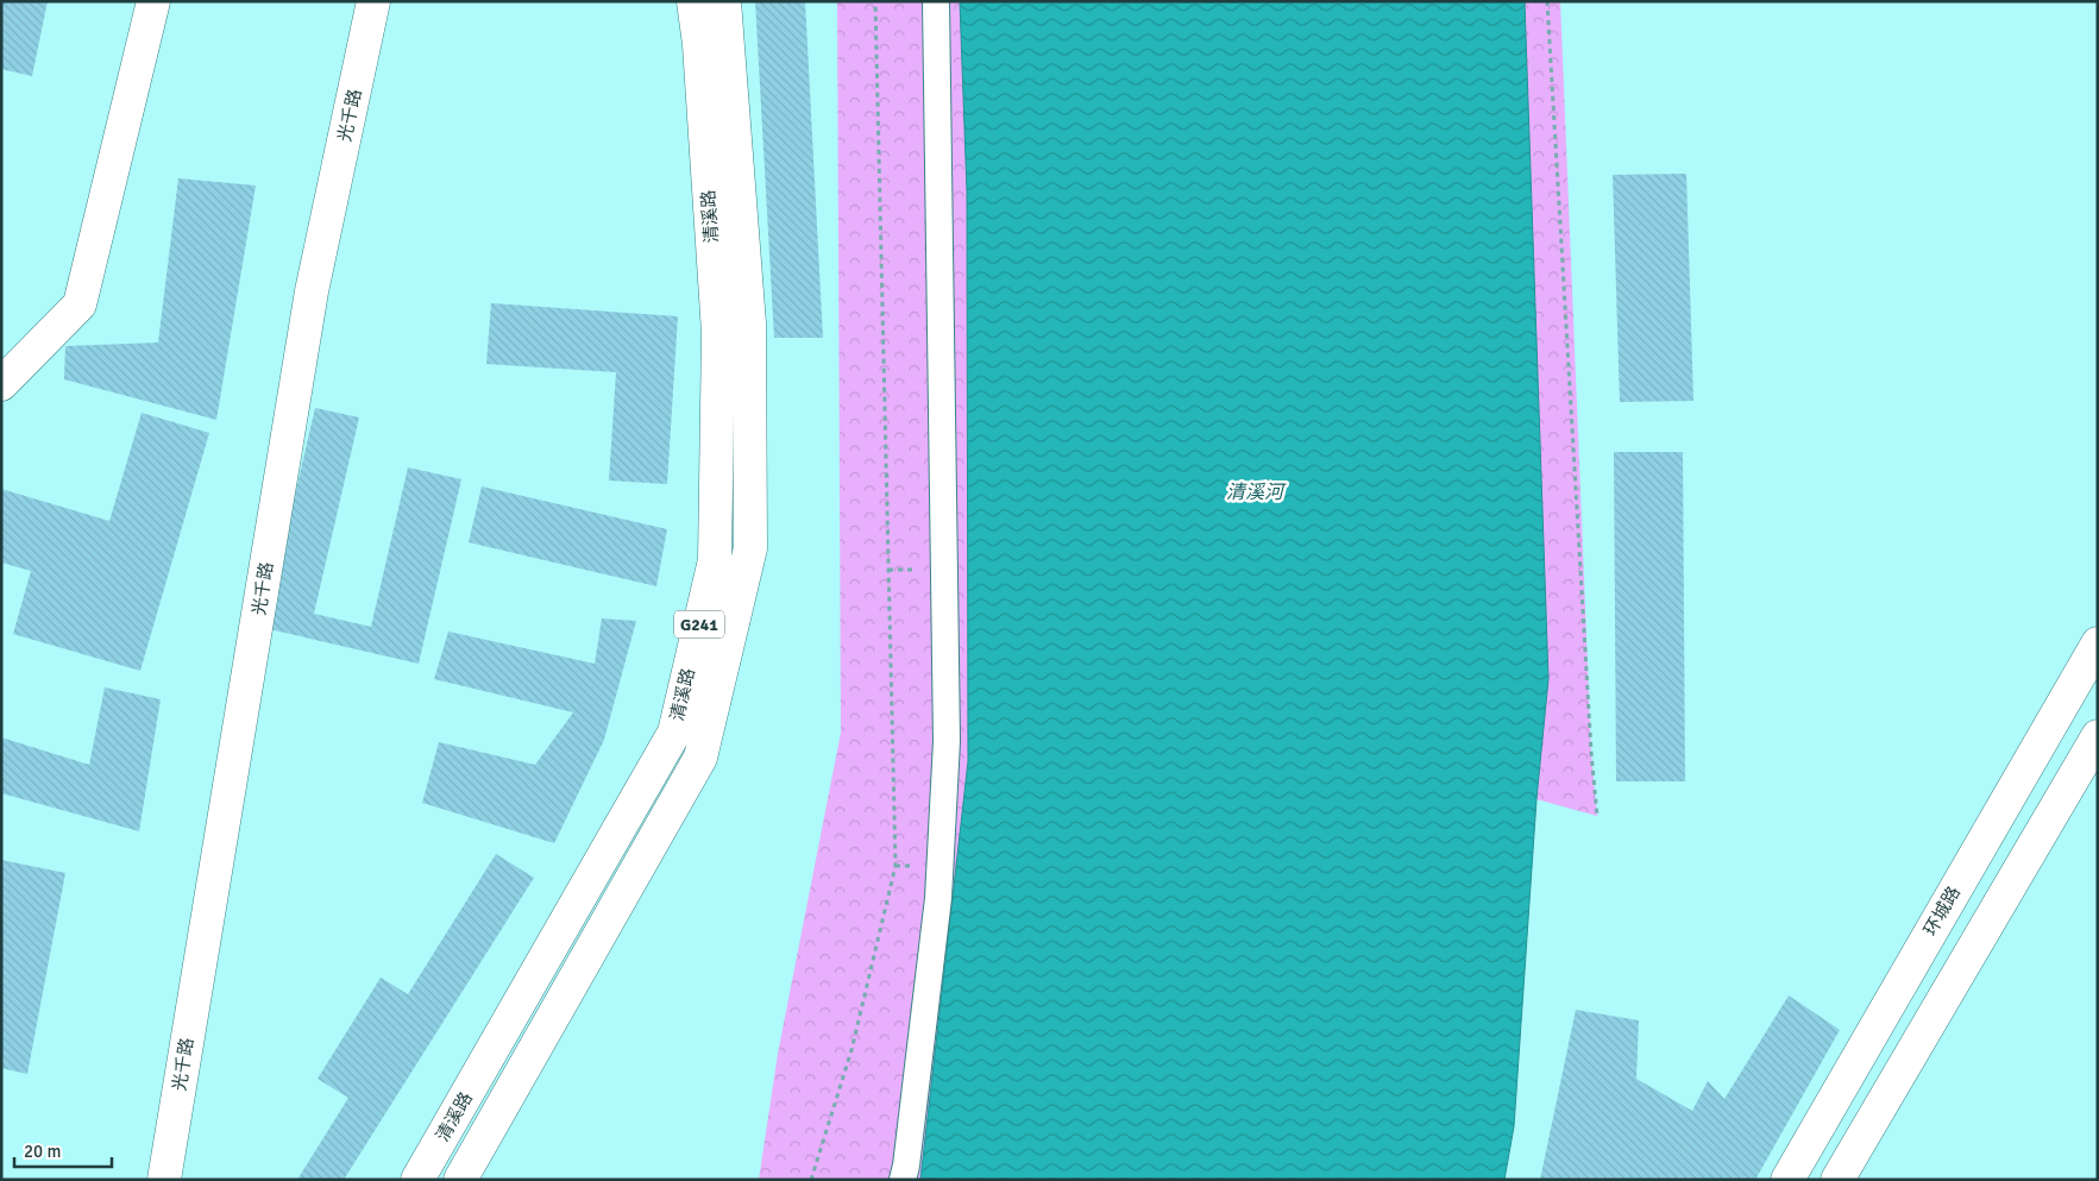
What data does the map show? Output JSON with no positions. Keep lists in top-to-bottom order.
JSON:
{
  "streets": {
    "main road": [
      "光千路",
      "清溪路",
      "G241",
      "环城路"
    ]
  },
  "water": ["清溪河"],
  "scale_bar": "20 m"
}
